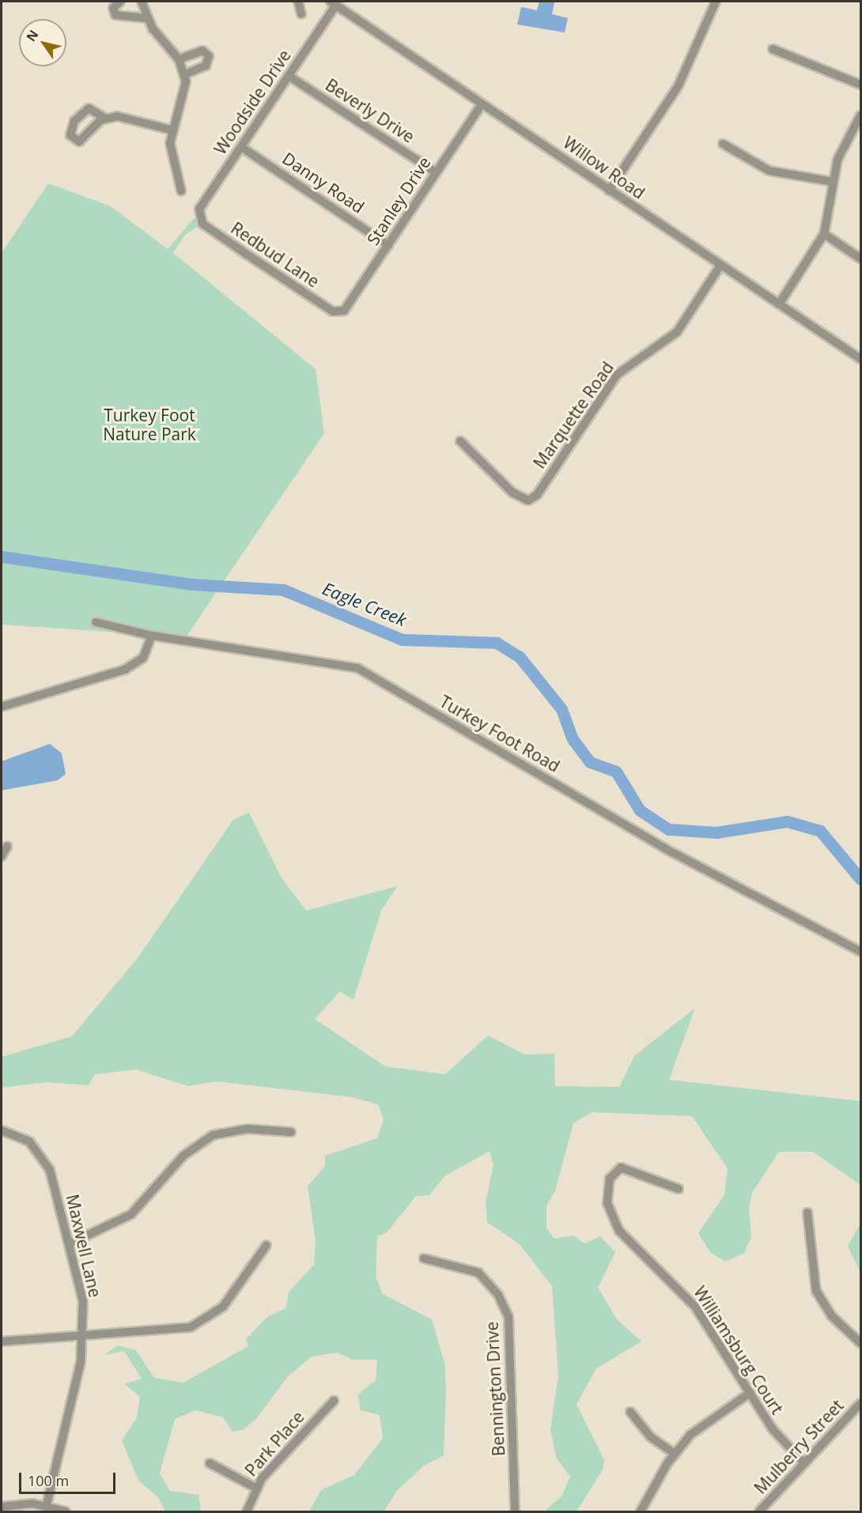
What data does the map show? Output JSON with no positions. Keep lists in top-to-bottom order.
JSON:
{
  "streets": {
    "street": [
      "Woodside Drive",
      "Beverly Drive",
      "Willow Road",
      "Danny Road",
      "Stanley Drive",
      "Redbud Lane",
      "Marquette Road",
      "Turkey Foot Road",
      "Maxwell Lane",
      "Williamsburg Court",
      "Bennington Drive",
      "Park Place",
      "Mulberry Street"
    ]
  },
  "crossings": [
    ["Woodside Drive", "Beverly Drive"],
    ["Woodside Drive", "Willow Road"],
    ["Woodside Drive", "Danny Road"],
    ["Woodside Drive", "Redbud Lane"],
    ["Beverly Drive", "Stanley Drive"],
    ["Willow Road", "Stanley Drive"],
    ["Willow Road", "Marquette Road"],
    ["Danny Road", "Stanley Drive"],
    ["Stanley Drive", "Redbud Lane"],
    ["Williamsburg Court", "Mulberry Street"]
  ],
  "water": ["Eagle Creek"],
  "parks": ["Turkey Foot Nature Park"],
  "scale_bar": "100 m",
  "north": "top left"
}
